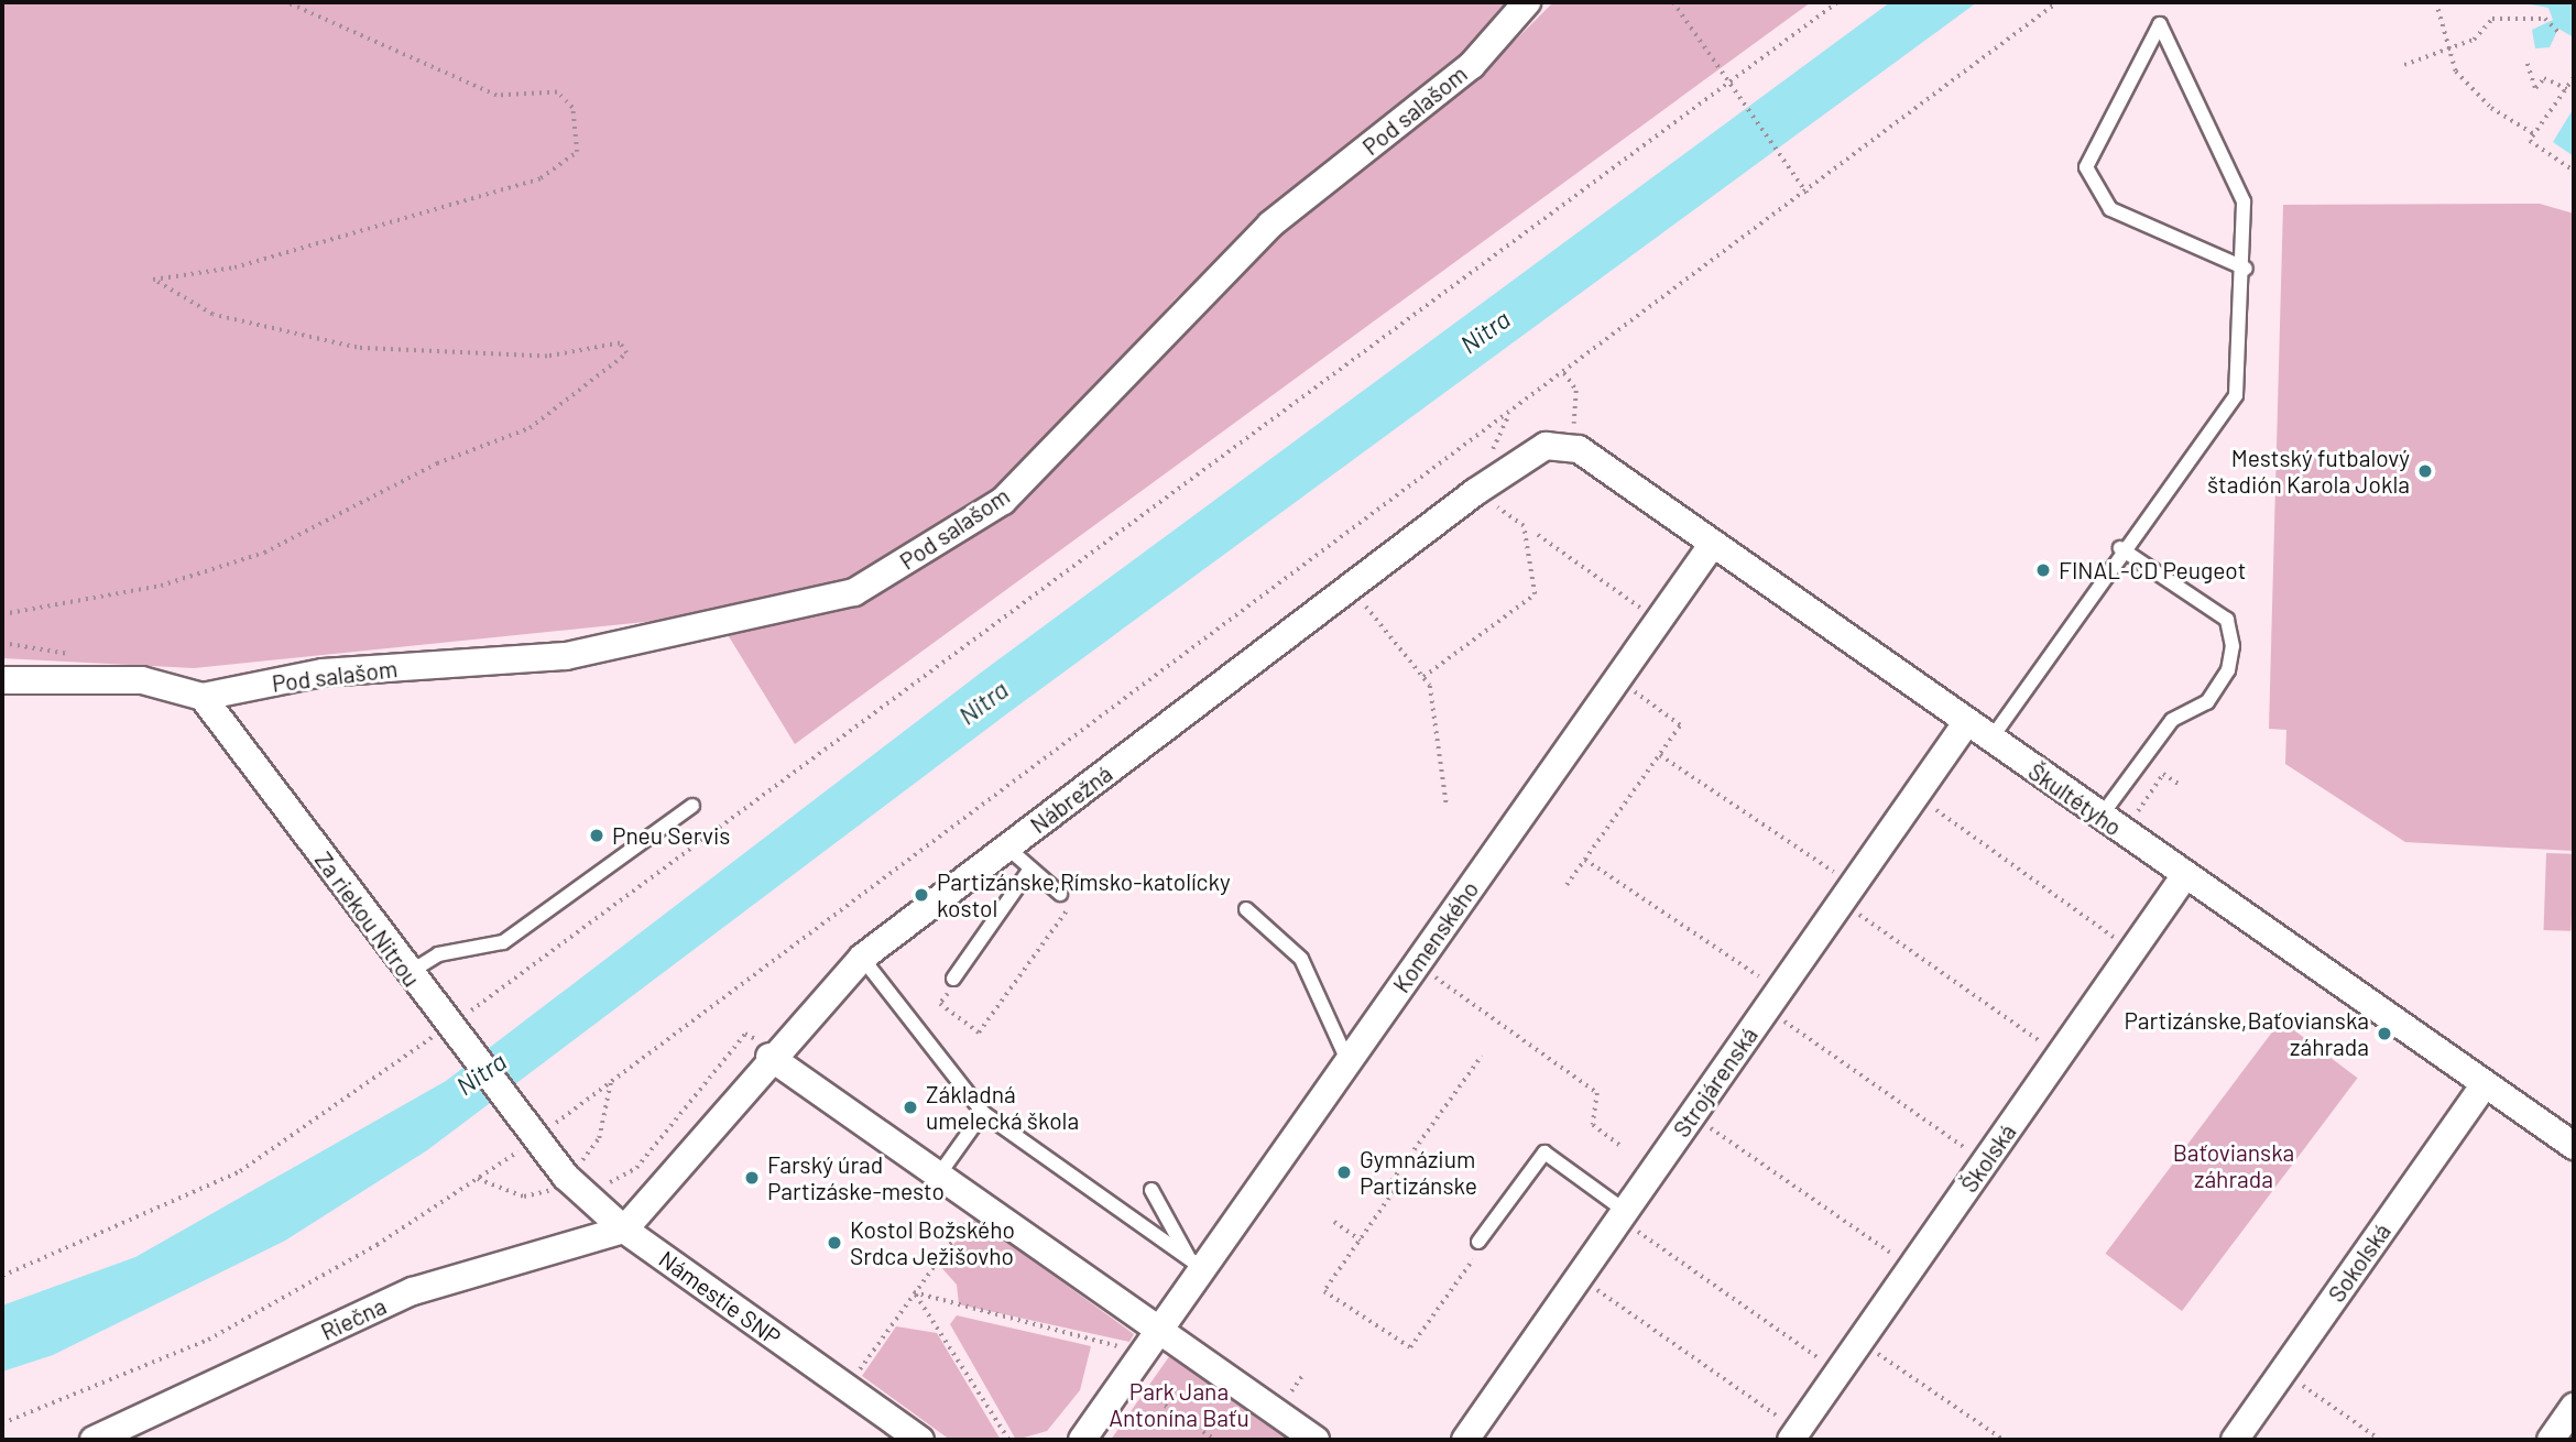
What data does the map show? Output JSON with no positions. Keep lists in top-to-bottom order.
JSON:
{
  "streets": {
    "street": [
      "Pod salašom",
      "Nábrežná",
      "Škultétyho",
      "Za riekou Nitrou",
      "Komenského",
      "Strojárenská",
      "Školská",
      "Sokolská",
      "Námestie SNP",
      "Riečna"
    ]
  },
  "crossings": [
    ["Pod salašom", "Za riekou Nitrou"],
    ["Nábrežná", "Škultétyho"],
    ["Nábrežná", "Námestie SNP"],
    ["Nábrežná", "Riečna"],
    ["Škultétyho", "Komenského"],
    ["Škultétyho", "Strojárenská"],
    ["Škultétyho", "Školská"],
    ["Škultétyho", "Sokolská"],
    ["Za riekou Nitrou", "Námestie SNP"],
    ["Námestie SNP", "Riečna"]
  ],
  "water": ["Nitra"],
  "parks": ["Baťovianska záhrada", "Park Jana Antonína Baťu"],
  "places": [
    "Mestský futbalový štadión Karola Jokla",
    "FINAL-CD Peugeot",
    "Pneu Servis",
    "Partizánske,Rímsko-katolícky kostol",
    "Partizánske,Baťovianska záhrada",
    "Základná umelecká škola",
    "Gymnázium Partizánske",
    "Farský úrad Partizáske-mesto",
    "Kostol Božského Srdca Ježišovho"
  ]
}
